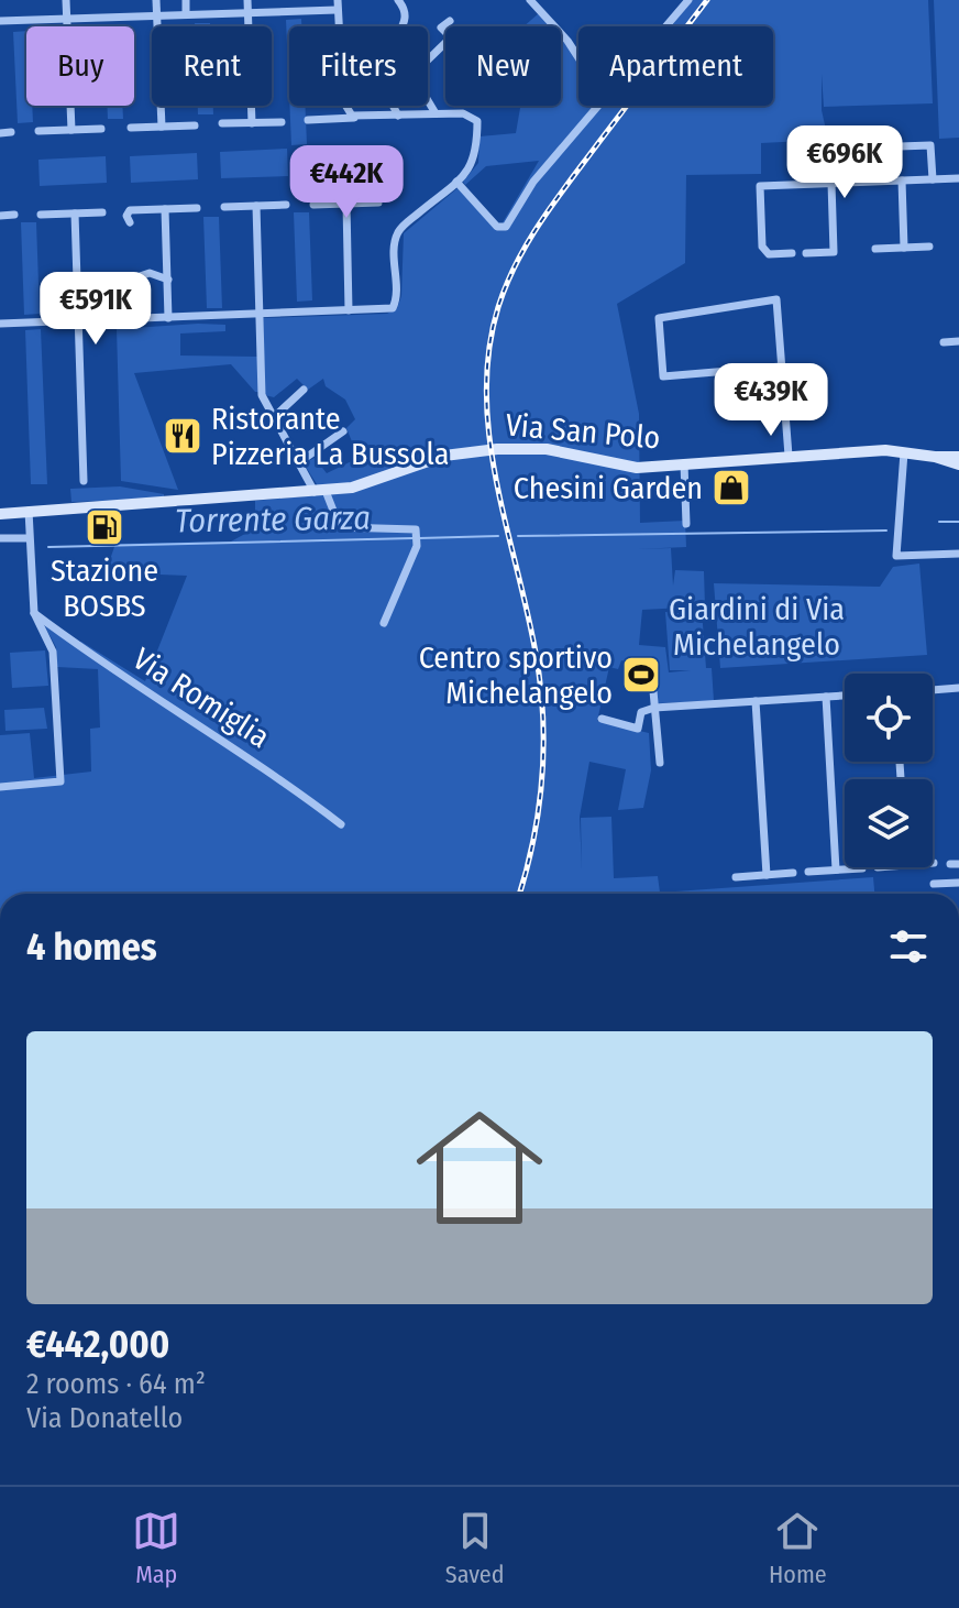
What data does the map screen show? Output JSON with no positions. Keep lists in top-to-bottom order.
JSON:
{
  "streets": {
    "main road": ["Via San Polo"],
    "street": ["Via Romiglia"]
  },
  "water": ["Torrente Garza"],
  "parks": ["Giardini di Via Michelangelo"],
  "places": {
    "restaurant": ["Ristorante Pizzeria La Bussola"],
    "shop": ["Chesini Garden"],
    "fuel station": ["Stazione BOSBS"],
    "sports": ["Centro sportivo Michelangelo"]
  },
  "page": {
    "chip": [
      "Buy",
      "Rent",
      "Filters",
      "New",
      "Apartment"
    ],
    "price": [
      "€696K",
      "€442K",
      "€591K",
      "€439K"
    ],
    "heading": "4 homes",
    "list": [
      {
        "name": "€442,000",
        "note": "2 rooms · 64 m² · Via Donatello"
      }
    ],
    "tabs": ["Map", "Saved", "Home"]
  }
}
